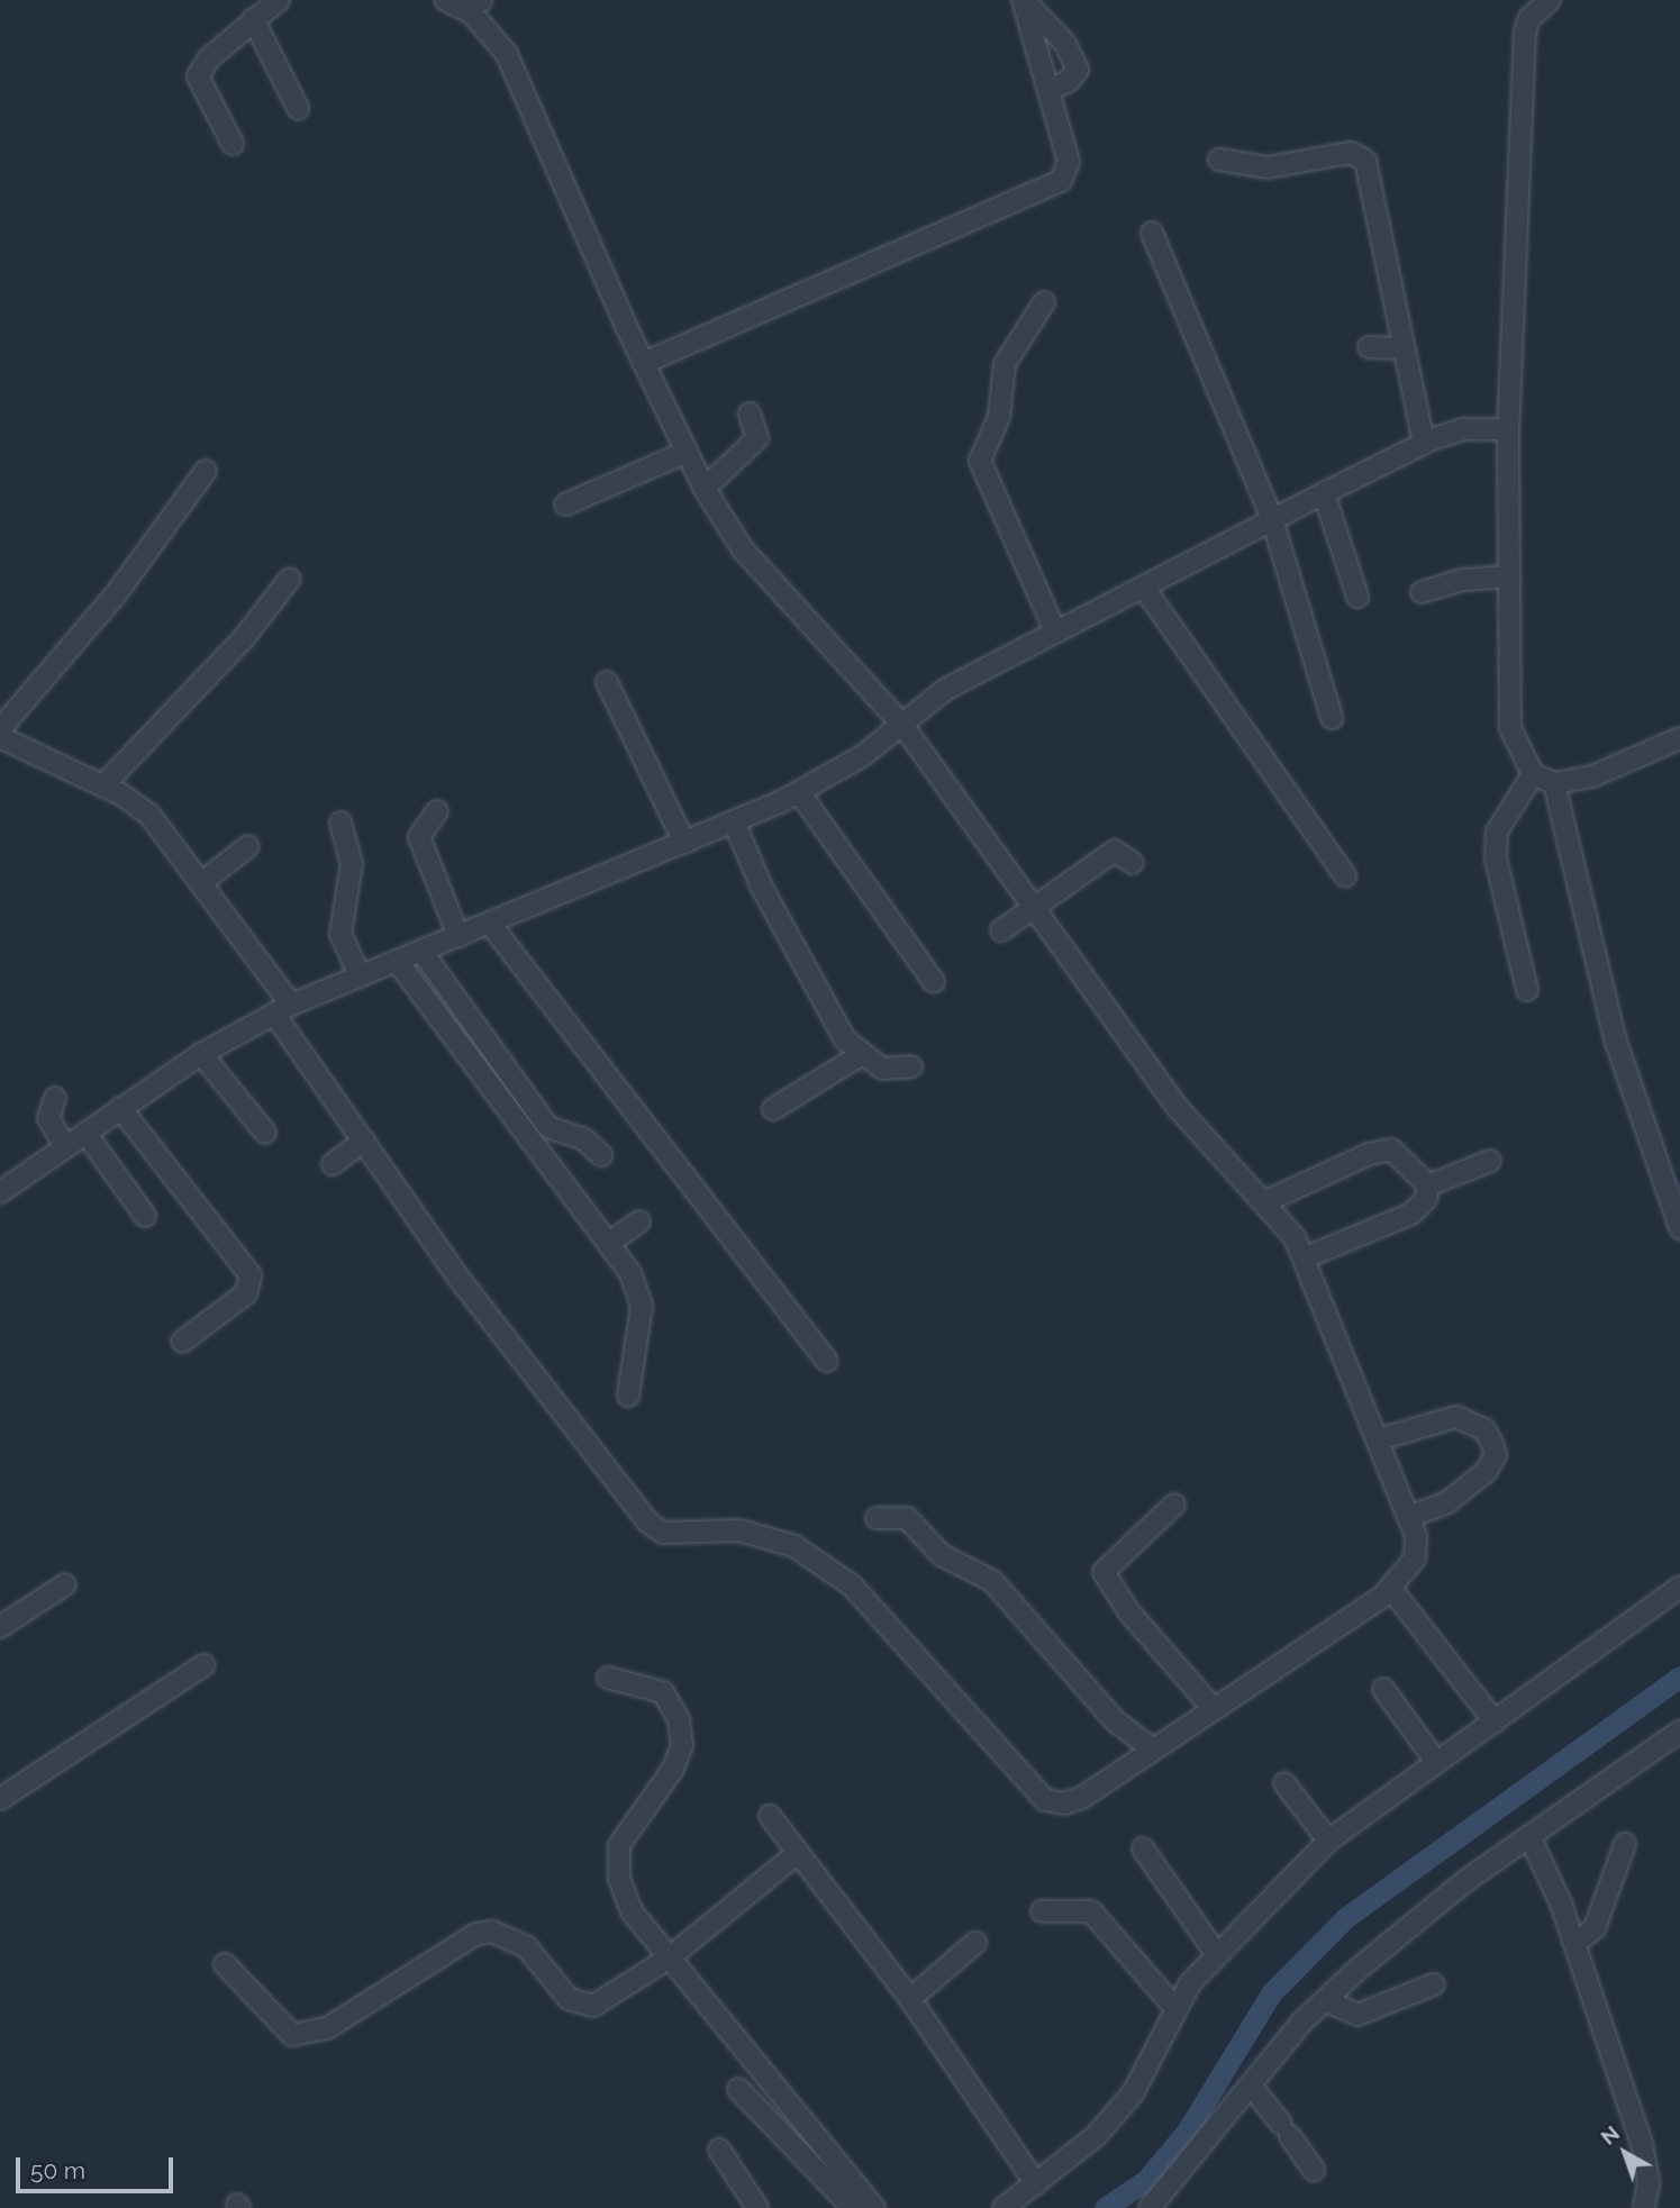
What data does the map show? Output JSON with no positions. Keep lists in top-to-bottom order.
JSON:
{
  "scale_bar": "50 m",
  "north": "top left"
}
